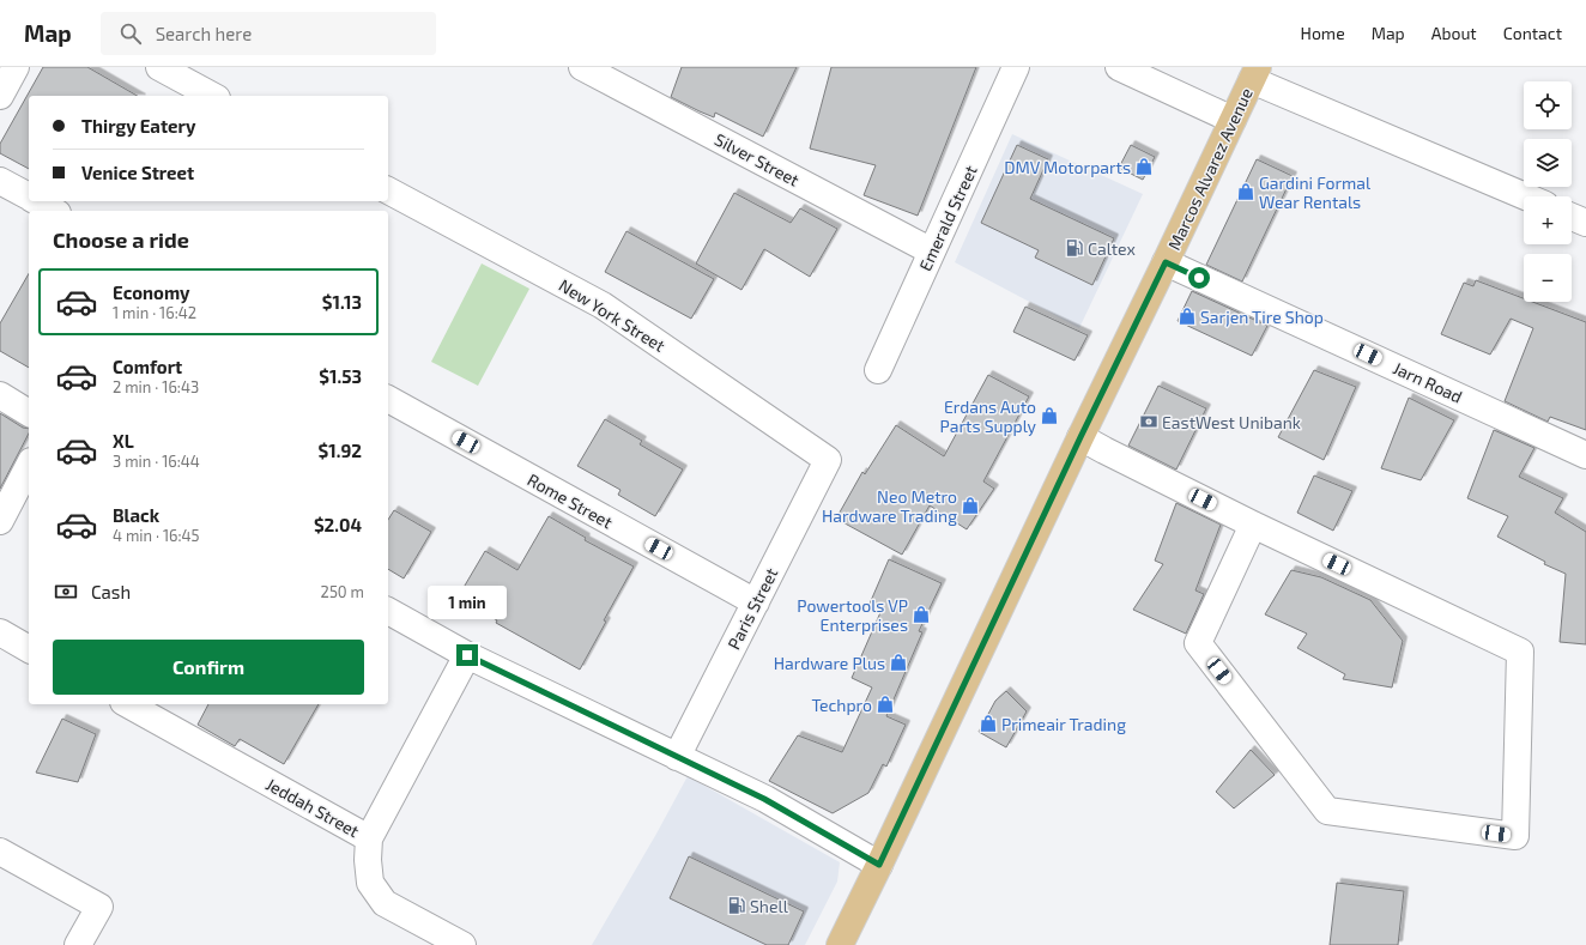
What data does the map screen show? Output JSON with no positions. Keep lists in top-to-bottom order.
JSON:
{
  "streets": {
    "main road": ["Marcos Alvarez Avenue"],
    "street": [
      "Silver Street",
      "Emerald Street",
      "New York Street",
      "Jarn Road",
      "Rome Street",
      "Paris Street",
      "Jeddah Street"
    ]
  },
  "crossings": [
    ["Silver Street", "Emerald Street"],
    ["Marcos Alvarez Avenue", "Jarn Road"],
    ["New York Street", "Paris Street"],
    ["Rome Street", "Paris Street"]
  ],
  "places": {
    "shop": [
      "DMV Motorparts",
      "Gardini Formal Wear Rentals",
      "Sarjen Tire Shop",
      "Erdans Auto Parts Supply",
      "Neo Metro Hardware Trading",
      "Powertools VP Enterprises",
      "Hardware Plus",
      "Techpro",
      "Primeair Trading"
    ],
    "fuel station": ["Caltex", "Shell"],
    "bank": ["EastWest Unibank"]
  },
  "page": {
    "header": "Map",
    "search": "Search here",
    "nav": [
      "Home",
      "Map",
      "About",
      "Contact"
    ],
    "map_buttons": ["+", "−"],
    "banner": ["Thirgy Eatery", "Venice Street"],
    "heading": "Choose a ride",
    "list": [
      {
        "name": "Economy",
        "note": "1 min · 16:42",
        "value": "$1.13"
      },
      {
        "name": "Comfort",
        "note": "2 min · 16:43",
        "value": "$1.53"
      },
      {
        "name": "XL",
        "note": "3 min · 16:44",
        "value": "$1.92"
      },
      {
        "name": "Black",
        "note": "4 min · 16:45",
        "value": "$2.04"
      }
    ],
    "pay": ["Cash", "250 m"],
    "bubble": "1 min",
    "buttons": "Confirm"
  }
}
